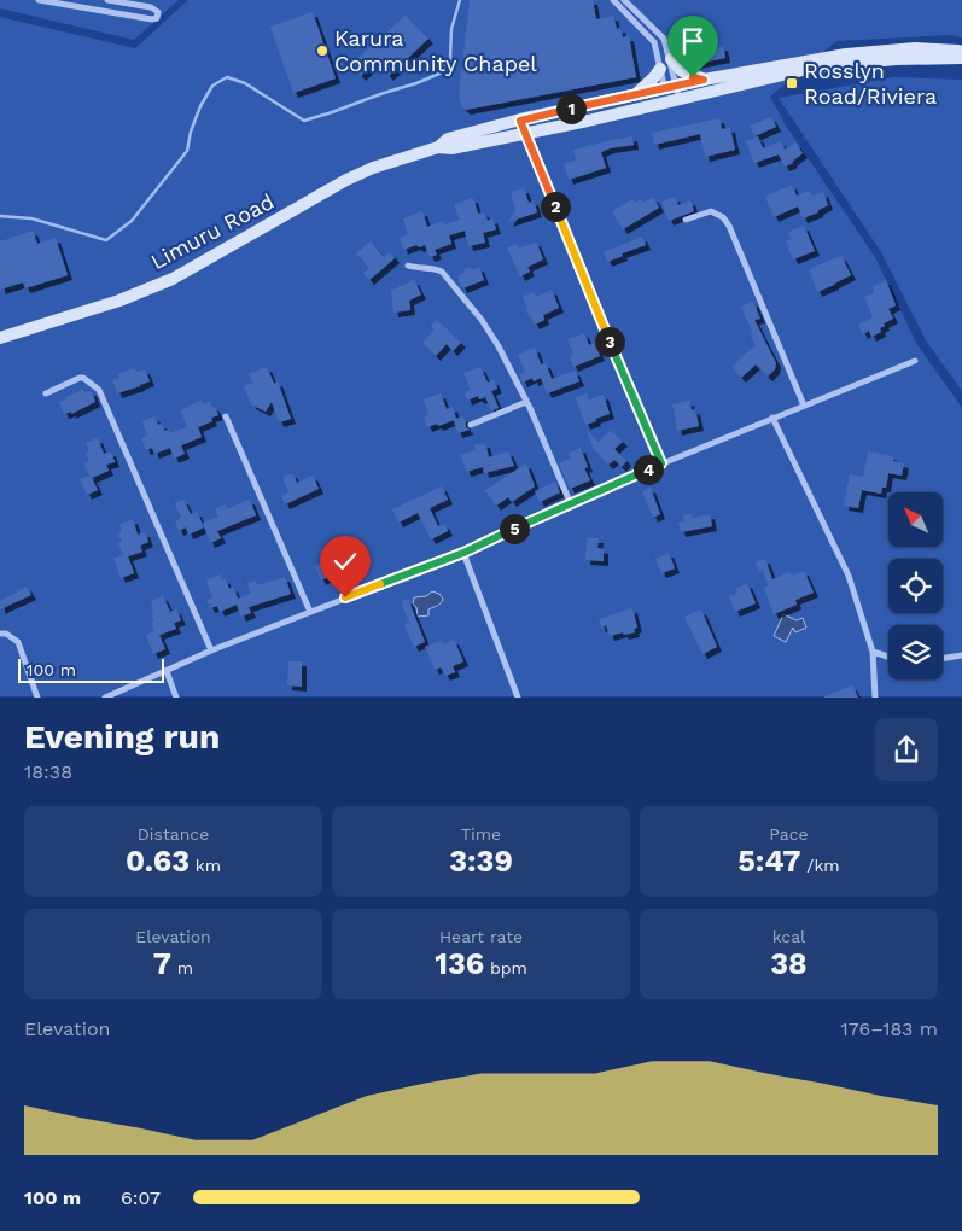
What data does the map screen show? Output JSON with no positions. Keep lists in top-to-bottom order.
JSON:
{
  "streets": {
    "main road": ["Limuru Road"]
  },
  "places": {
    "other": ["Karura Community Chapel"],
    "transit": ["Rosslyn Road/Riviera"]
  },
  "scale_bar": "100 m",
  "north": "top left",
  "page": {
    "pins": [
      "1",
      "2",
      "3",
      "4",
      "5"
    ],
    "scale": "100 m",
    "heading": ["Evening run", "18:38"],
    "stats": [
      ["Distance", "0.63 km"],
      ["Time", "3:39"],
      ["Pace", "5:47 /km"],
      ["Elevation", "7 m"],
      ["Heart rate", "136 bpm"],
      ["kcal", "38"]
    ],
    "chart": ["Elevation", "176–183 m"],
    "list": [
      {
        "name": "100 m",
        "note": "6:07"
      }
    ]
  }
}
